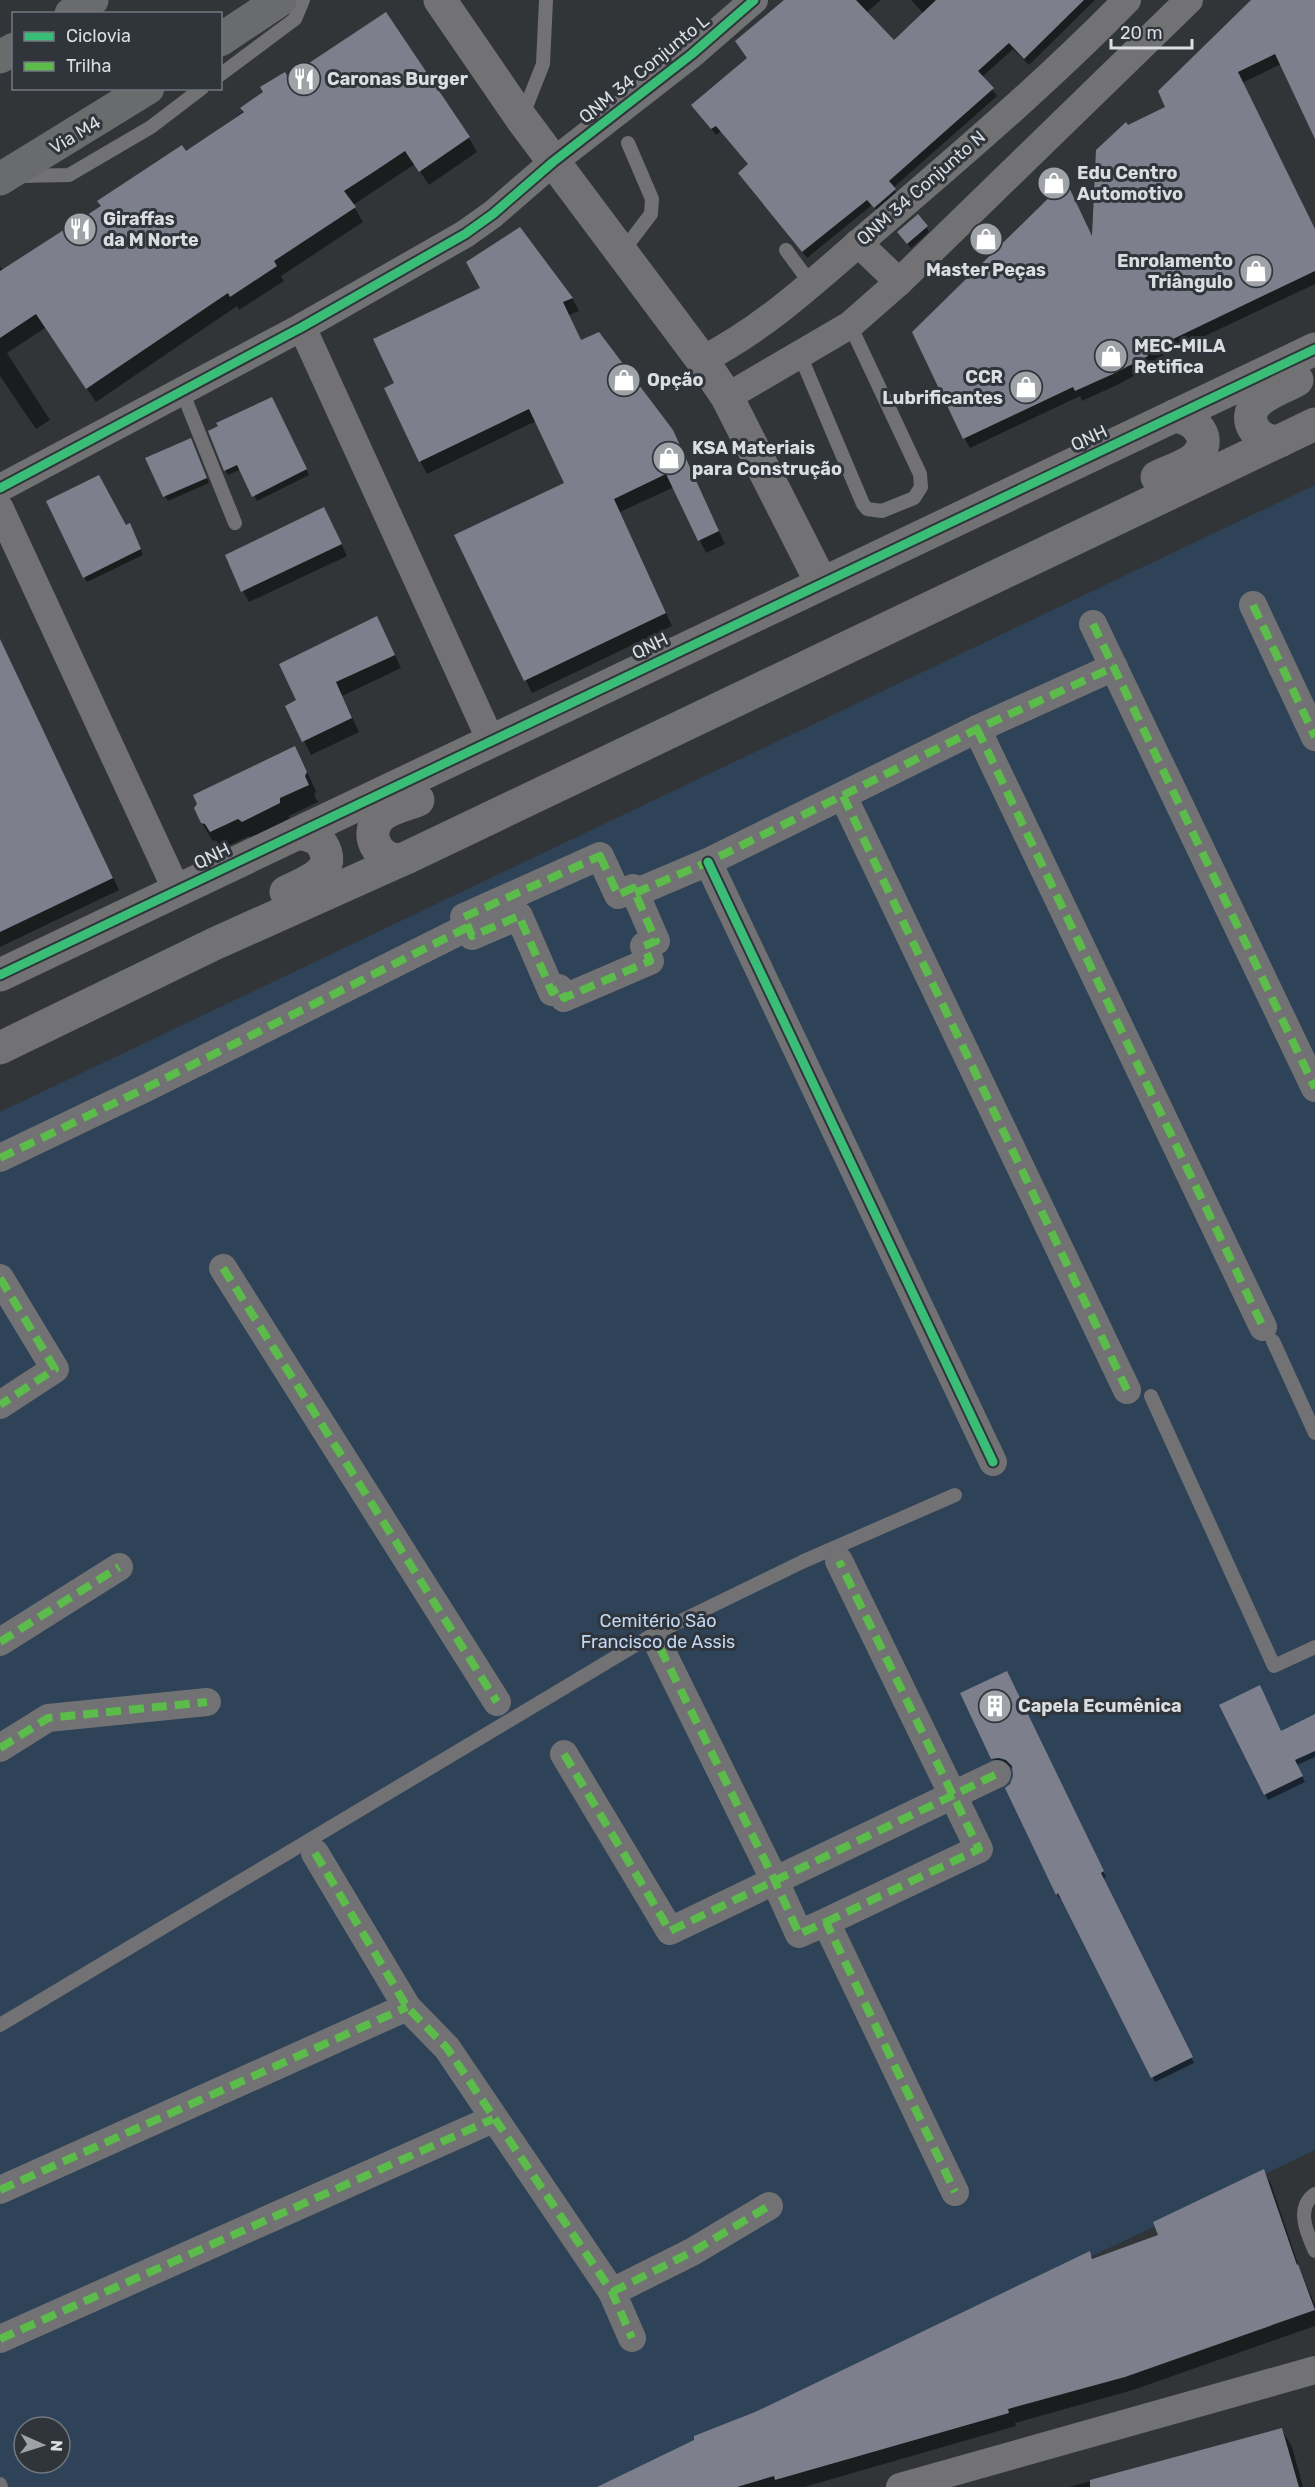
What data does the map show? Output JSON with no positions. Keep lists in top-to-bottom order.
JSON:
{
  "streets": {
    "main road": ["Via M4"],
    "street": ["QNM 34 Conjunto L", "QNM 34 Conjunto N", "QNH"]
  },
  "parks": ["Cemitério São Francisco de Assis"],
  "places": {
    "restaurant": ["Caronas Burger", "Giraffas da M Norte"],
    "shop": [
      "Edu Centro Automotivo",
      "Master Peças",
      "Enrolamento Triângulo",
      "MEC-MILA Retifica",
      "Opção",
      "CCR Lubrificantes",
      "KSA Materiais para Construção"
    ],
    "building": ["Capela Ecumênica"]
  },
  "legend": ["Ciclovia", "Trilha"],
  "scale_bar": "20 m",
  "north": "right"
}
